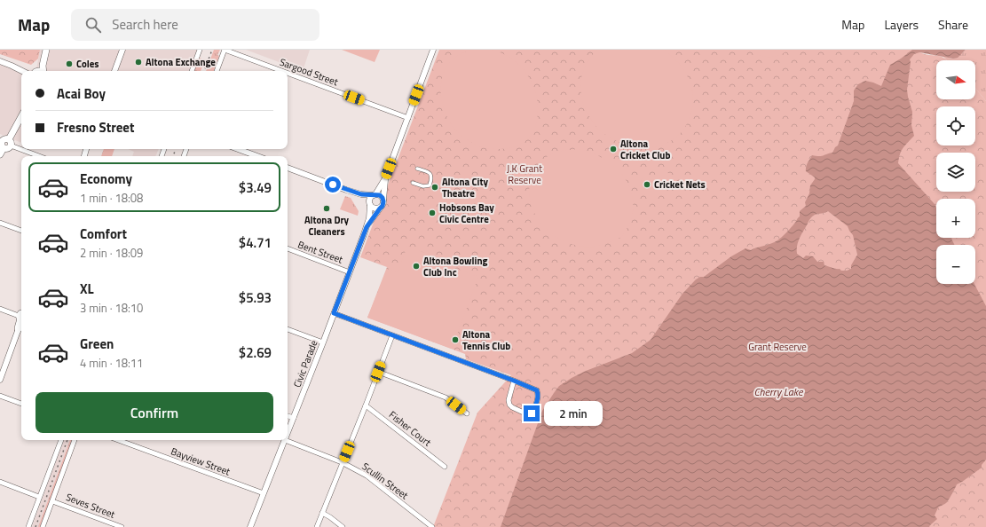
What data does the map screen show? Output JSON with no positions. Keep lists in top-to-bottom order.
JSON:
{
  "streets": {
    "street": [
      "Sargood Street",
      "Bent Street",
      "Civic Parade",
      "Fisher Court",
      "Bayview Street",
      "Scullin Street",
      "Seves Street"
    ]
  },
  "crossings": [
    ["Bent Street", "Civic Parade"],
    ["Civic Parade", "Bayview Street"],
    ["Civic Parade", "Scullin Street"]
  ],
  "water": ["Cherry Lake"],
  "parks": ["J.K Grant Reserve", "Grant Reserve"],
  "places": [
    "Altona Exchange",
    "Coles",
    "Altona Cricket Club",
    "Cricket Nets",
    "Altona City Theatre",
    "Altona Dry Cleaners",
    "Hobsons Bay Civic Centre",
    "Altona Bowling Club Inc",
    "Altona Tennis Club"
  ],
  "north": "right",
  "page": {
    "header": "Map",
    "search": "Search here",
    "nav": ["Map", "Layers", "Share"],
    "map_buttons": ["+", "−"],
    "banner": ["Acai Boy", "Fresno Street"],
    "list": [
      {
        "name": "Economy",
        "note": "1 min · 18:08",
        "value": "$3.49"
      },
      {
        "name": "Comfort",
        "note": "2 min · 18:09",
        "value": "$4.71"
      },
      {
        "name": "XL",
        "note": "3 min · 18:10",
        "value": "$5.93"
      },
      {
        "name": "Green",
        "note": "4 min · 18:11",
        "value": "$2.69"
      }
    ],
    "buttons": "Confirm",
    "bubble": "2 min"
  }
}
